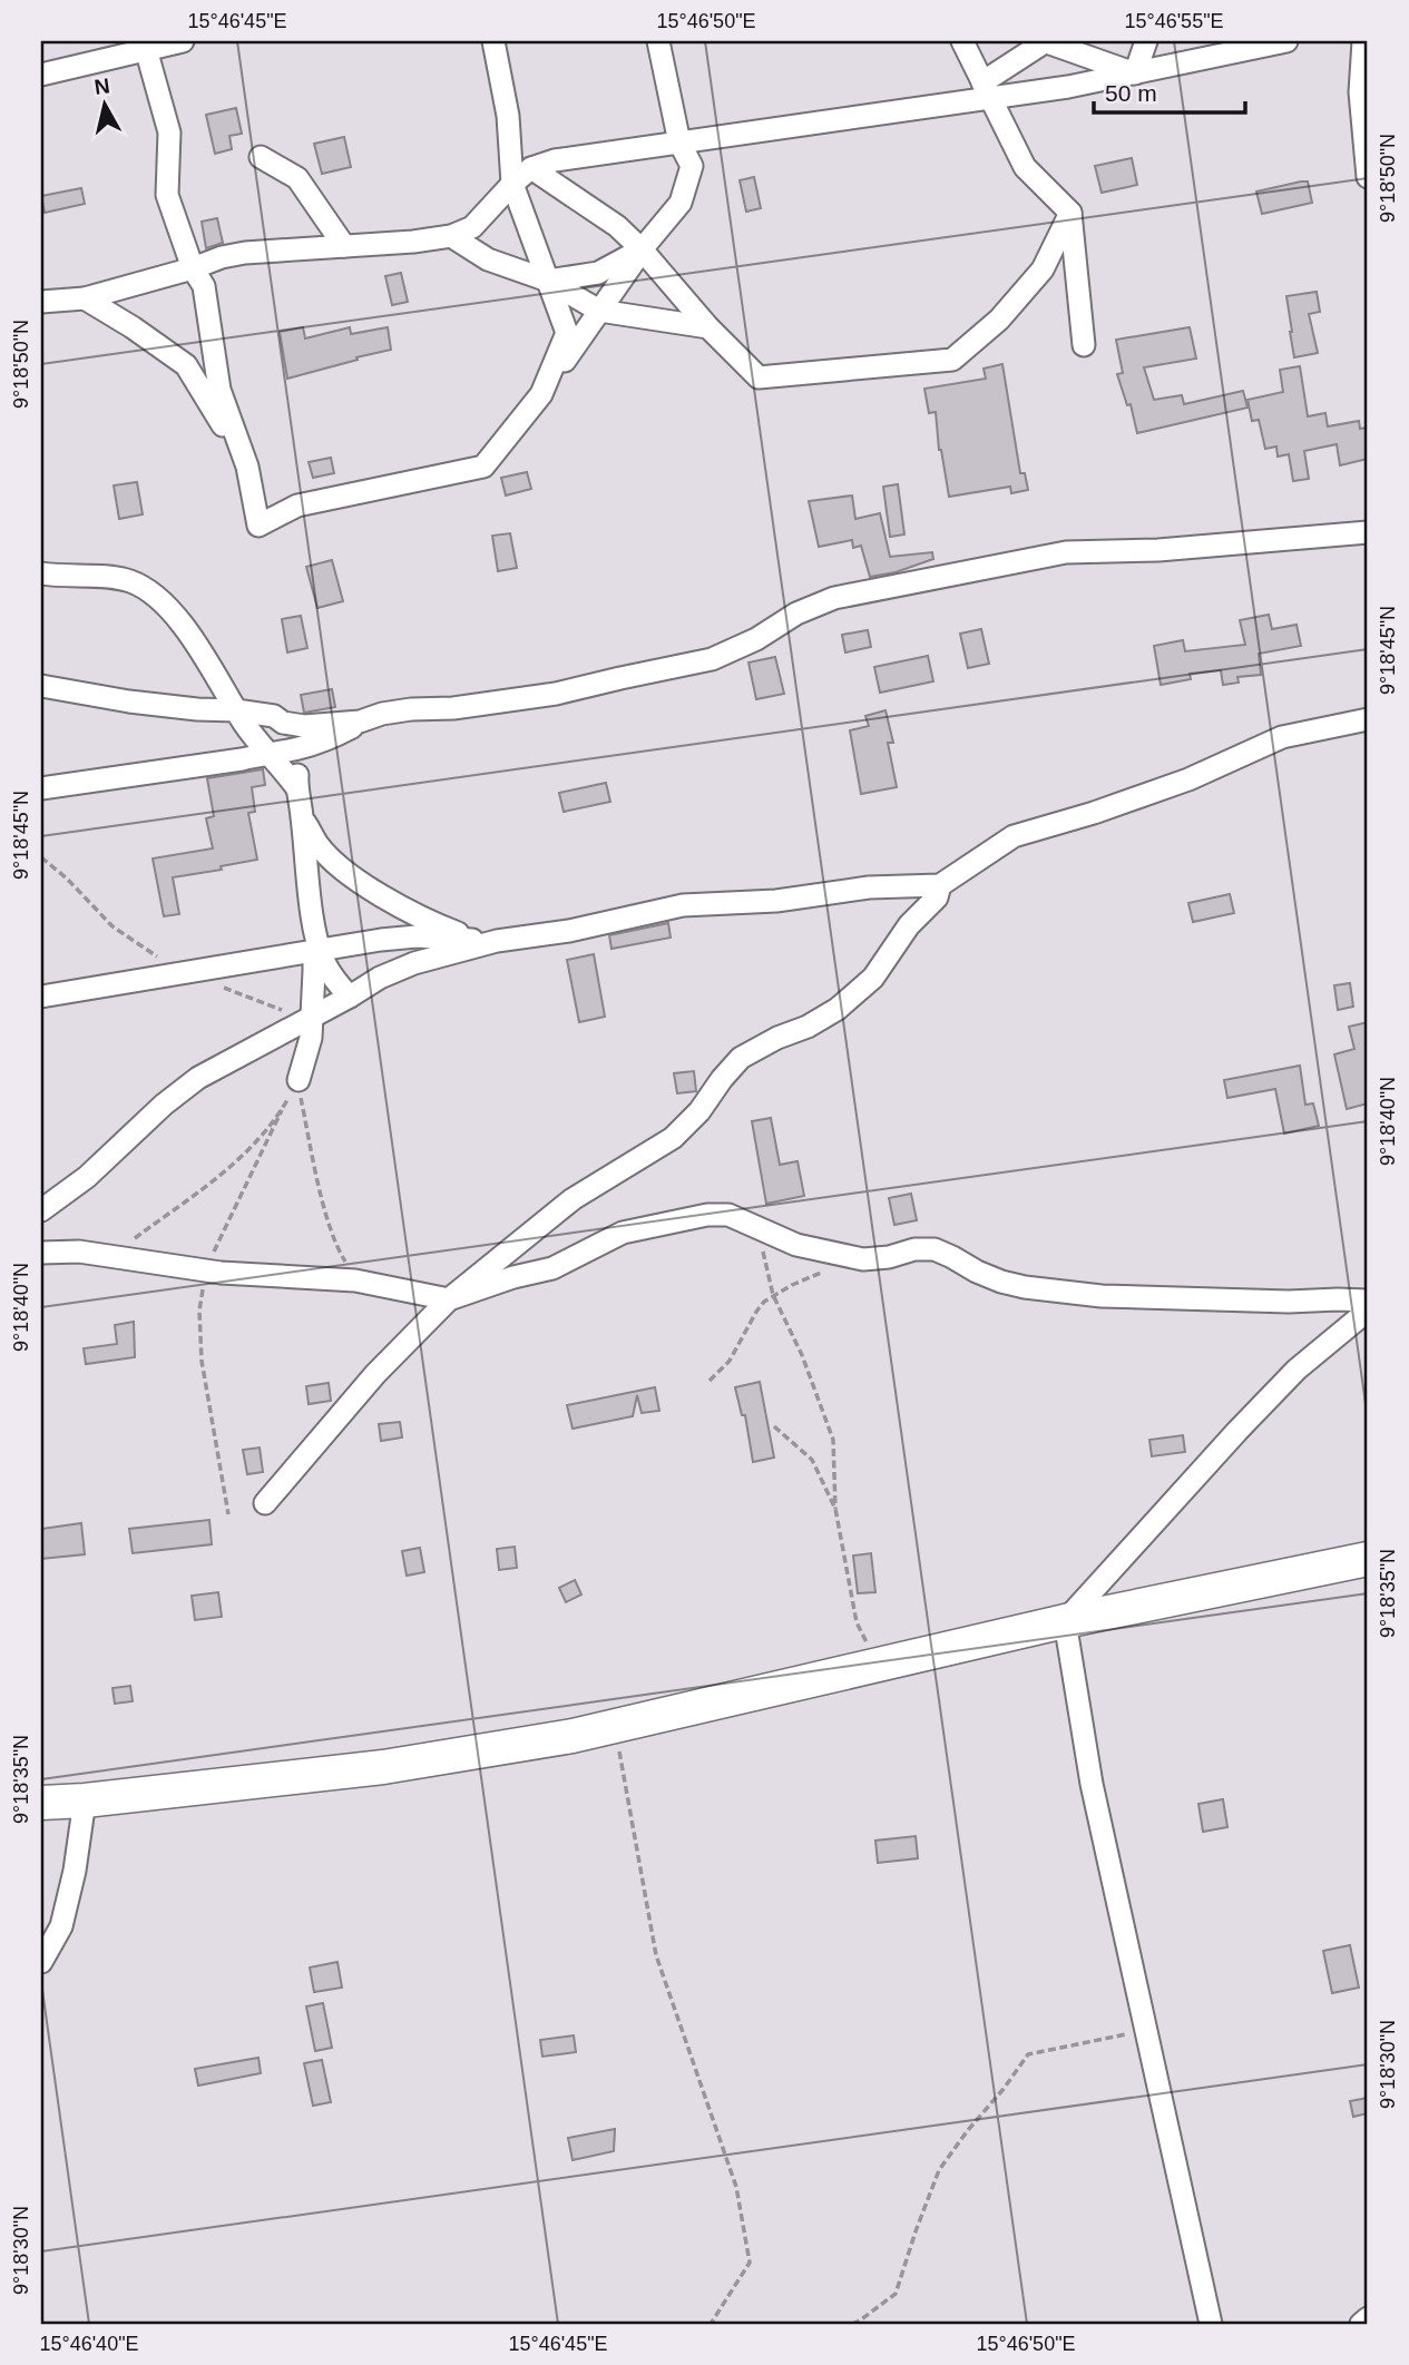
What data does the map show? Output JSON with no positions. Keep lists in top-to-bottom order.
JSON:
{
  "scale_bar": "50 m",
  "north": "top",
  "coordinates": [
    "15°46'45\"E",
    "15°46'50\"E",
    "15°46'55\"E",
    "9°18'50\"N",
    "9°18'45\"N",
    "9°18'40\"N",
    "9°18'35\"N",
    "9°18'30\"N",
    "15°46'40\"E"
  ]
}
